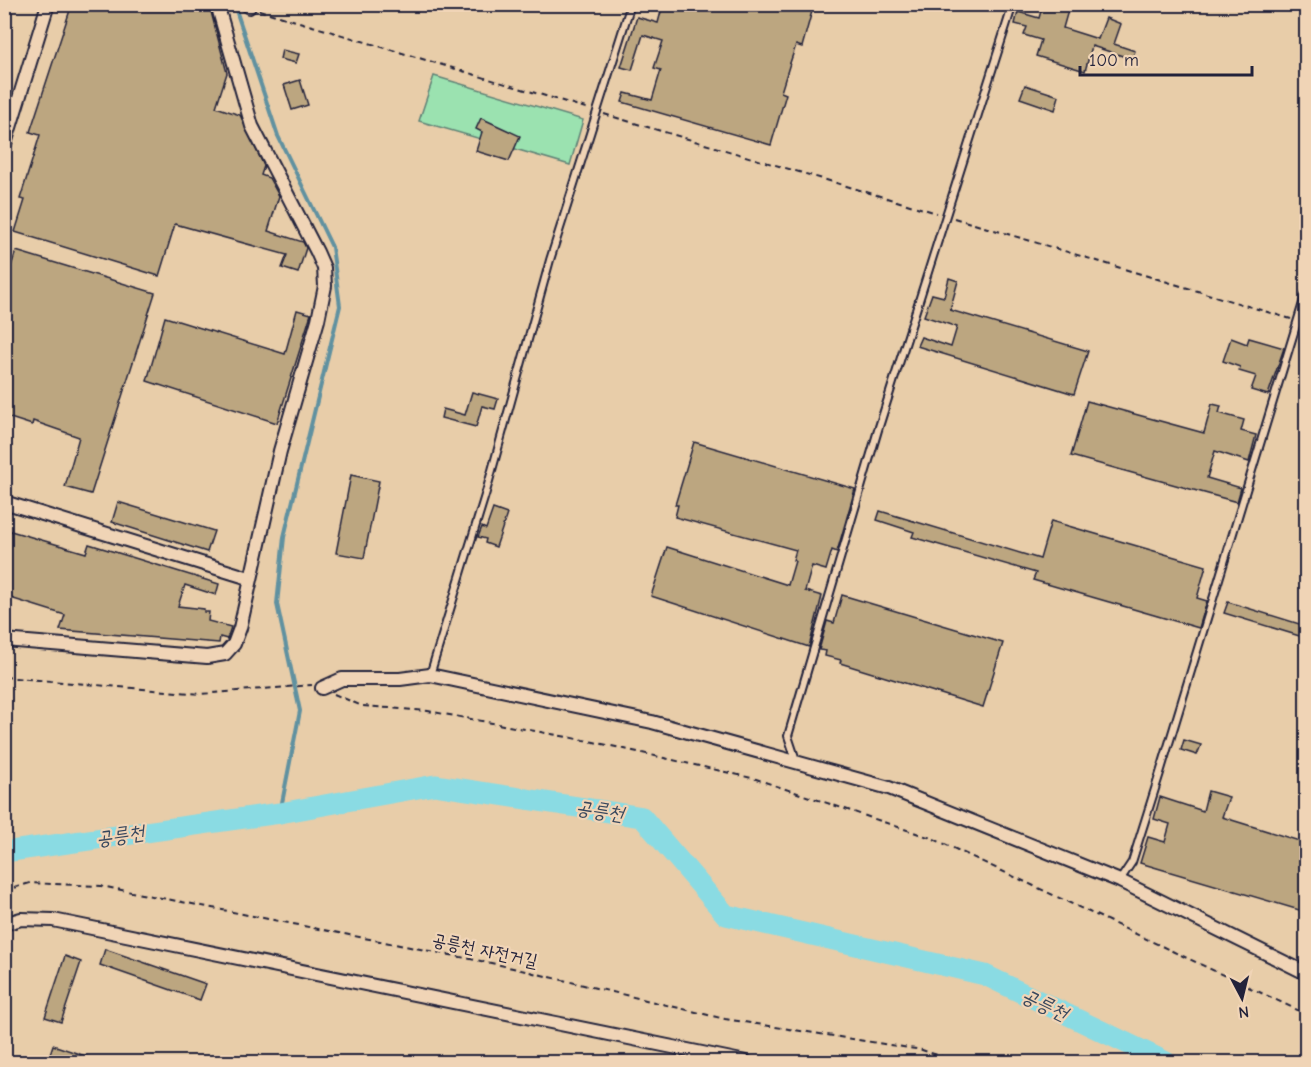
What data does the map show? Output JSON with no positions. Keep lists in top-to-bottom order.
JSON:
{
  "streets": {
    "path": ["공릉천 자전거길"]
  },
  "water": ["공릉천"],
  "scale_bar": "100 m",
  "north": "bottom"
}
